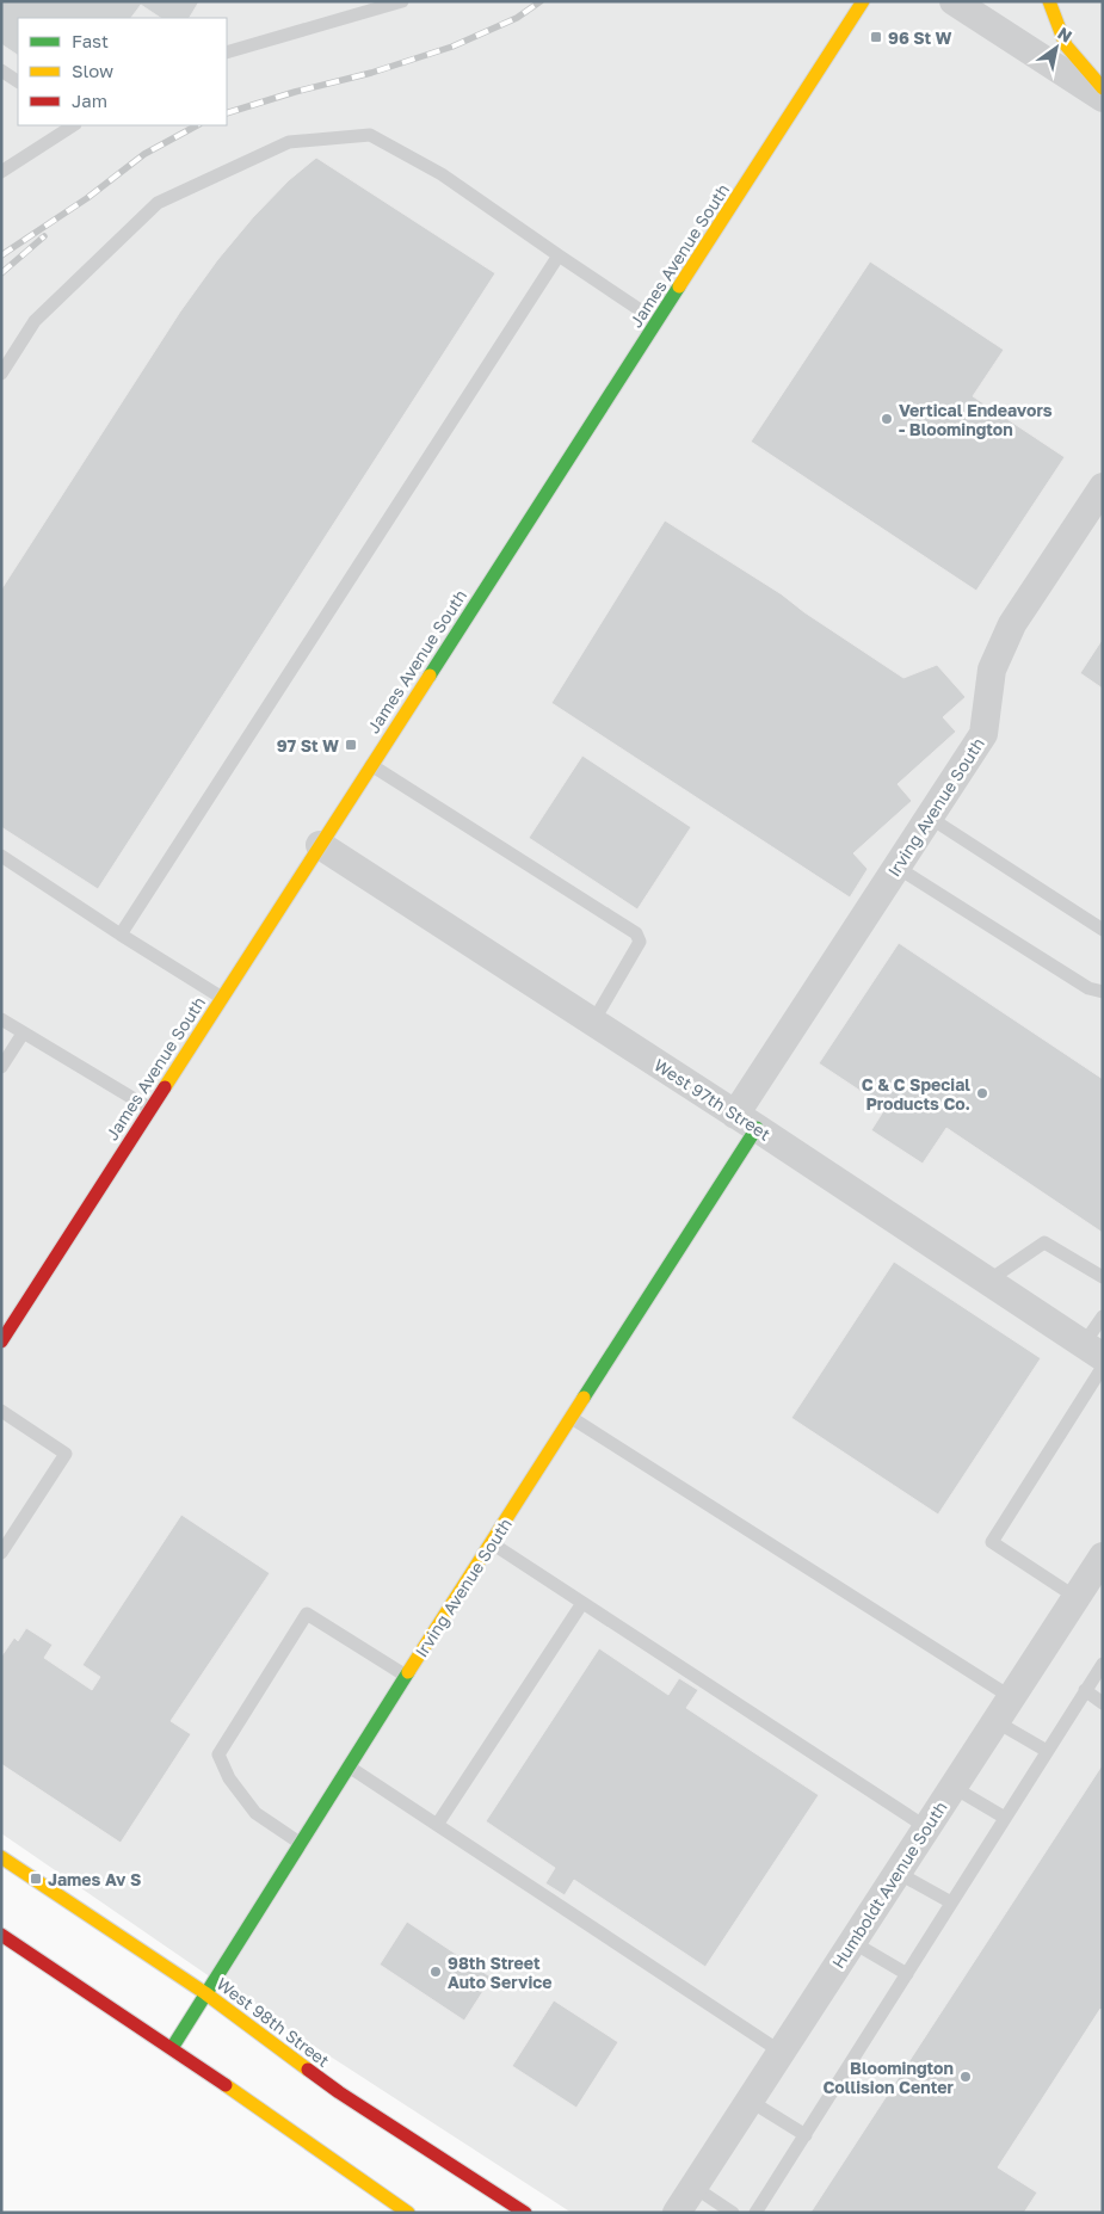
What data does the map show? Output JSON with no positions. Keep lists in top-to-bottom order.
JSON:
{
  "streets": {
    "street": [
      "James Avenue South",
      "Irving Avenue South",
      "West 97th Street",
      "Humboldt Avenue South",
      "West 98th Street"
    ]
  },
  "crossings": [
    ["James Avenue South", "West 97th Street"],
    ["Irving Avenue South", "West 97th Street"],
    ["Irving Avenue South", "West 98th Street"]
  ],
  "places": {
    "transit": ["96 St W", "97 St W", "James Av S"],
    "other": [
      "Vertical Endeavors - Bloomington",
      "C & C Special Products Co.",
      "98th Street Auto Service",
      "Bloomington Collision Center"
    ]
  },
  "legend": ["Fast", "Slow", "Jam"],
  "north": "top right"
}
